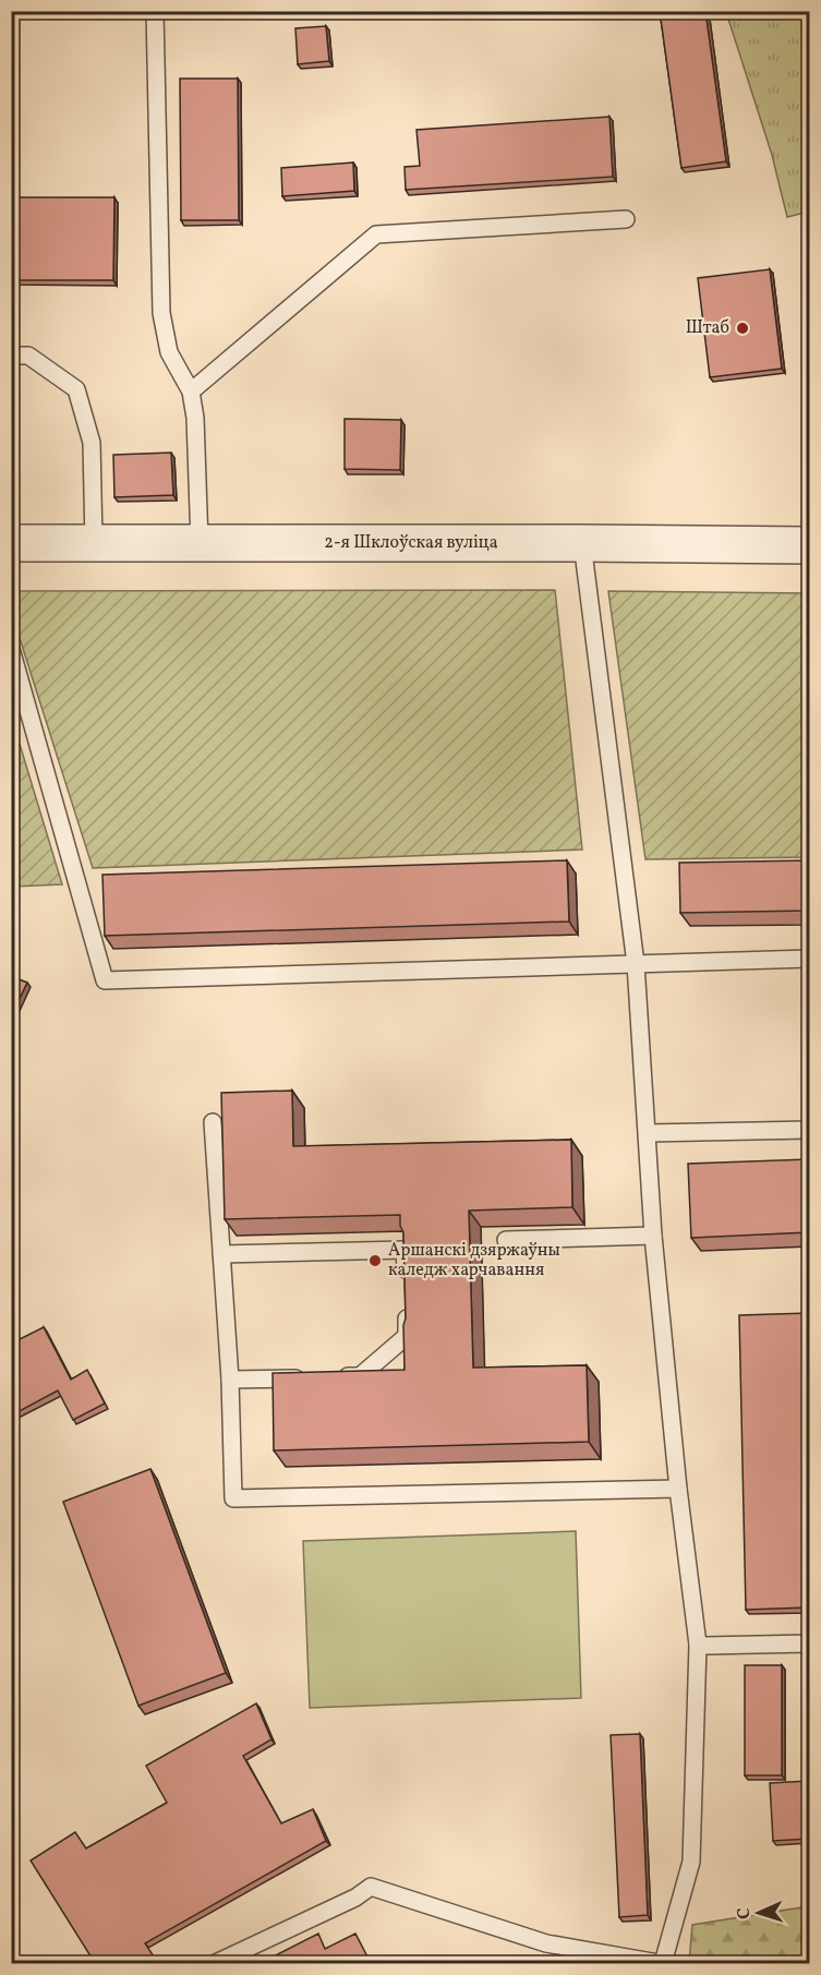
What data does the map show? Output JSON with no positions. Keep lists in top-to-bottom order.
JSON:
{
  "streets": {
    "street": ["2-я Шклоўская вуліца"]
  },
  "places": ["Штаб", "Аршанскі дзяржаўны каледж харчавання"],
  "north": "left"
}
